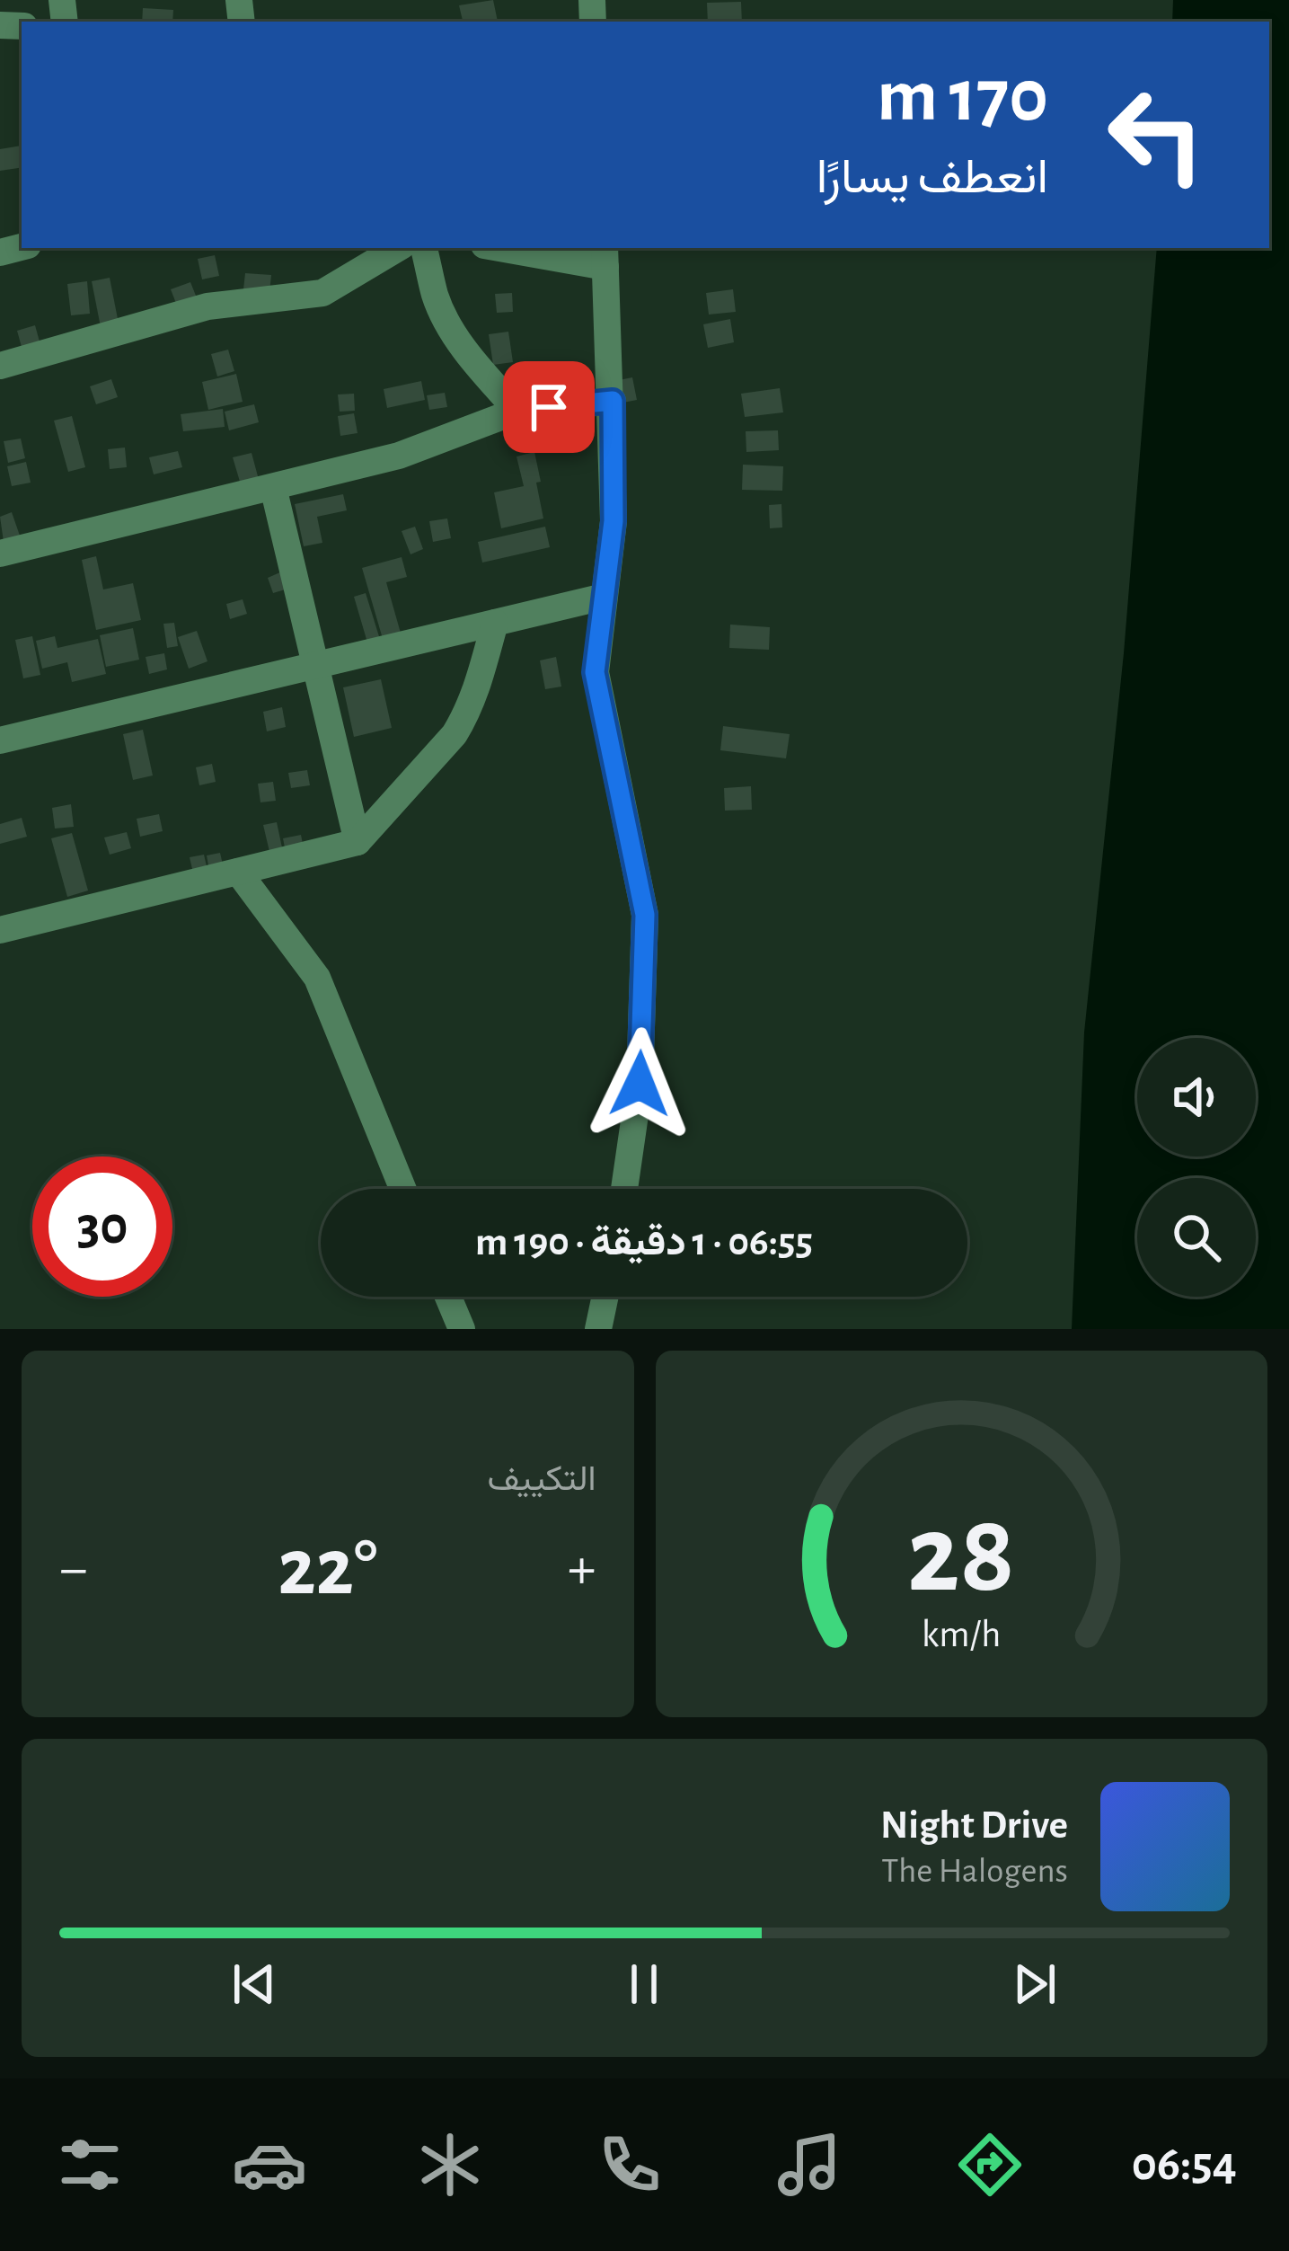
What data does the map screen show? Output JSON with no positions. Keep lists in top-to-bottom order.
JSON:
{
  "page": {
    "turn": ["170 m", "انعطف يسارًا"],
    "limit": "30",
    "trip": "06:55 · 1 دقيقة · 190 m",
    "tile": "التكييف",
    "heat": ["−", "22°", "+"],
    "song": ["Night Drive", "The Halogens"],
    "tabs": "06:54",
    "gauge": ["28", "km/h"]
  }
}
